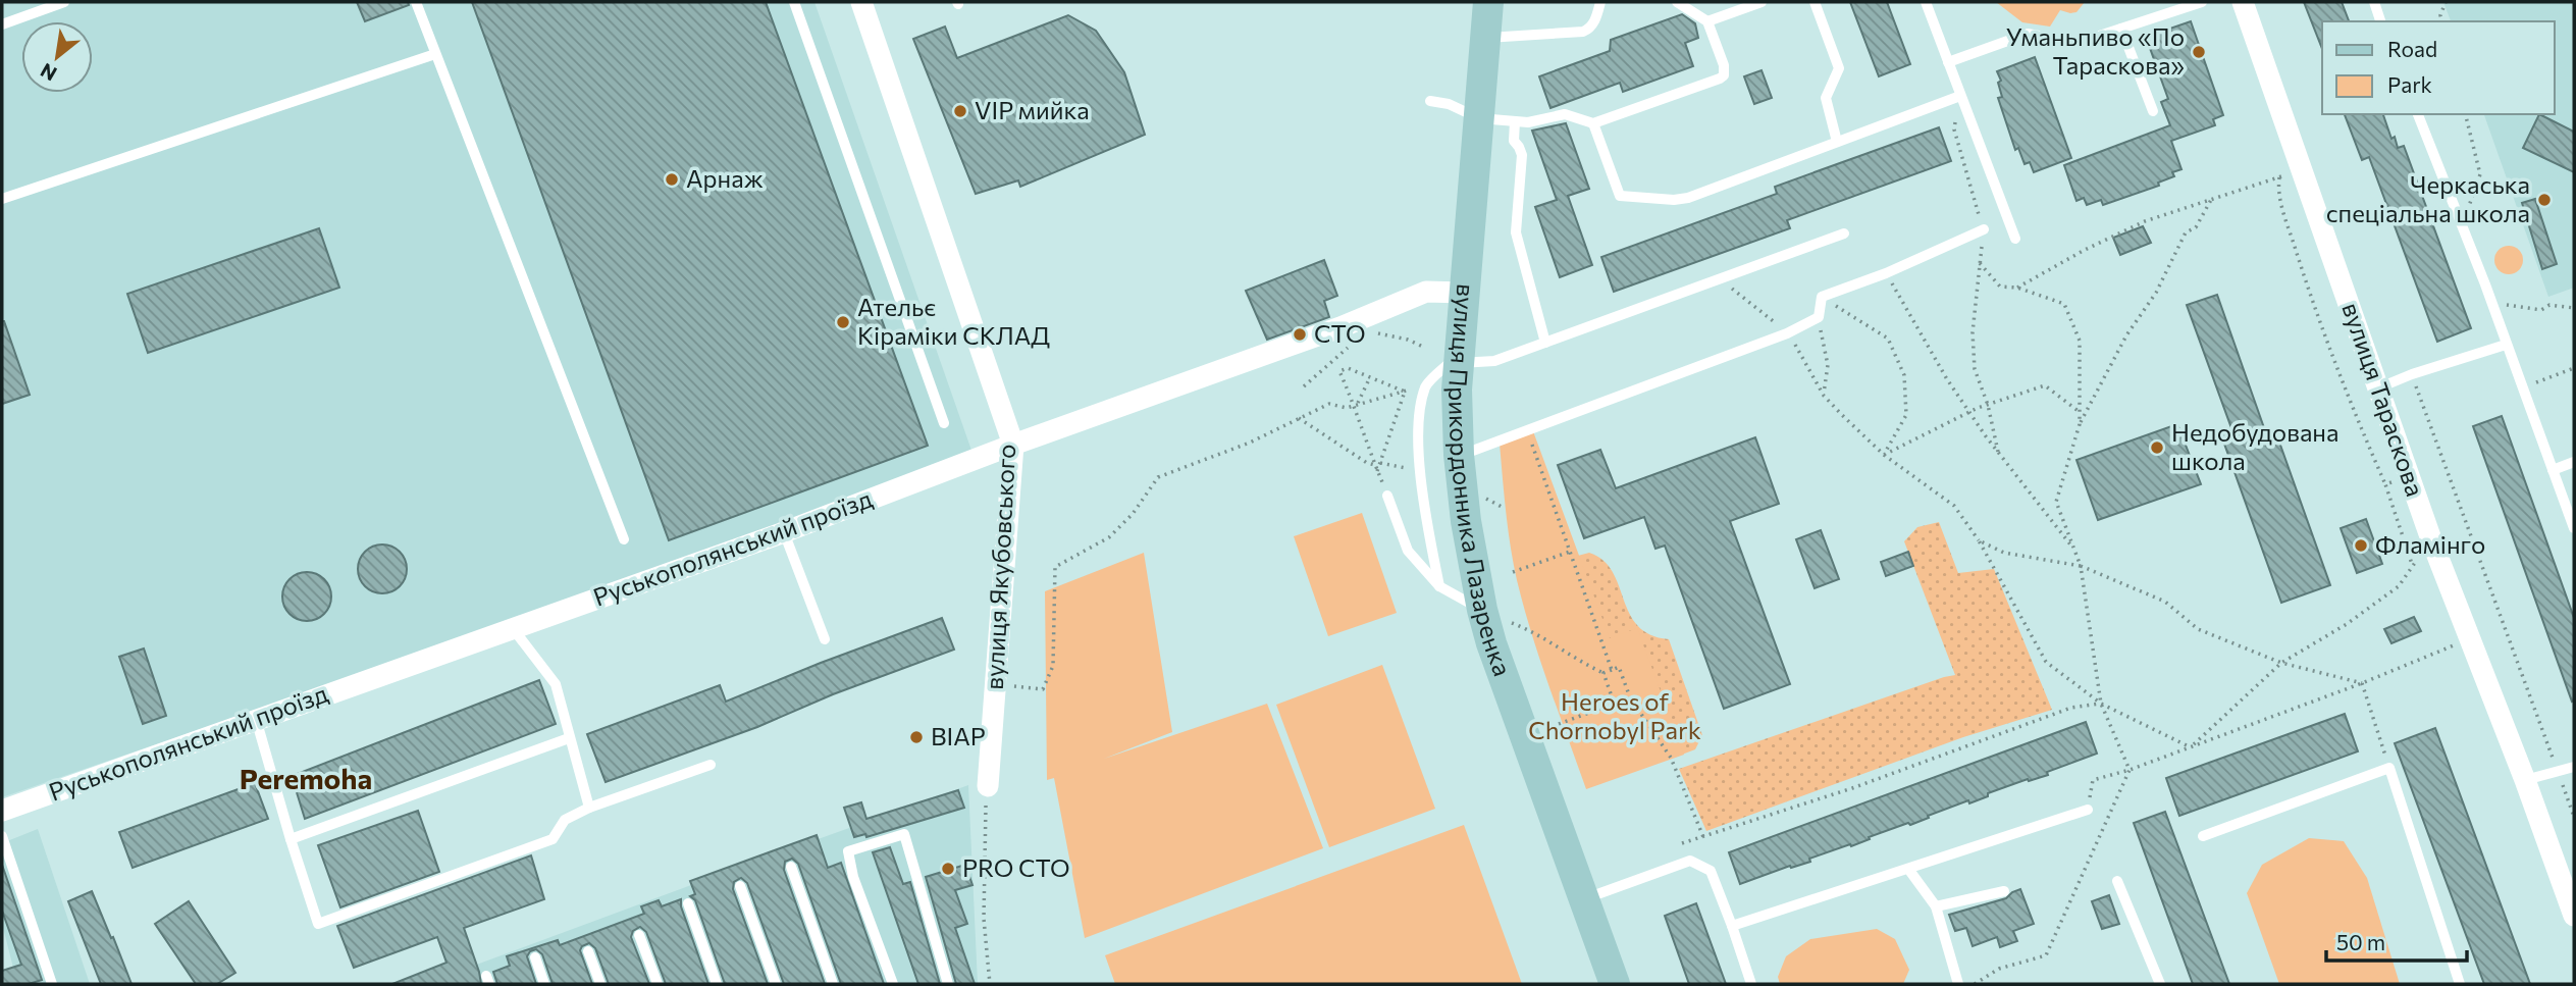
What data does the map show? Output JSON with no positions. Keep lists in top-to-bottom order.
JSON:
{
  "streets": {
    "street": [
      "вулиця Тараскова",
      "вулиця Прикордонника Лазаренка",
      "Руськополянський проїзд",
      "вулиця Якубовського"
    ]
  },
  "crossings": [
    ["вулиця Прикордонника Лазаренка", "Руськополянський проїзд"],
    ["Руськополянський проїзд", "вулиця Якубовського"]
  ],
  "districts": ["Peremoha"],
  "parks": ["Heroes of Chornobyl Park"],
  "places": [
    "Уманьпиво «По Тараскова»",
    "VIP мийка",
    "Арнаж",
    "Черкаська спеціальна школа",
    "Ательє Кіраміки СКЛАД",
    "СТО",
    "Недобудована школа",
    "Фламінго",
    "ВІАР",
    "PRO СТО"
  ],
  "legend": ["Road", "Park"],
  "scale_bar": "50 m",
  "north": "bottom left"
}
